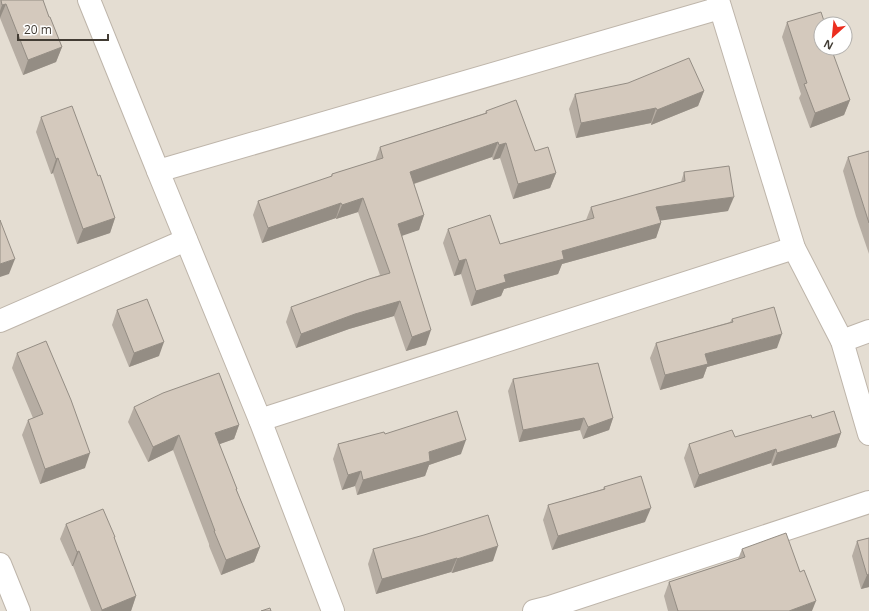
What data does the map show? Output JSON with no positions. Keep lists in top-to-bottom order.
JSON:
{
  "scale_bar": "20 m",
  "north": "bottom left"
}
